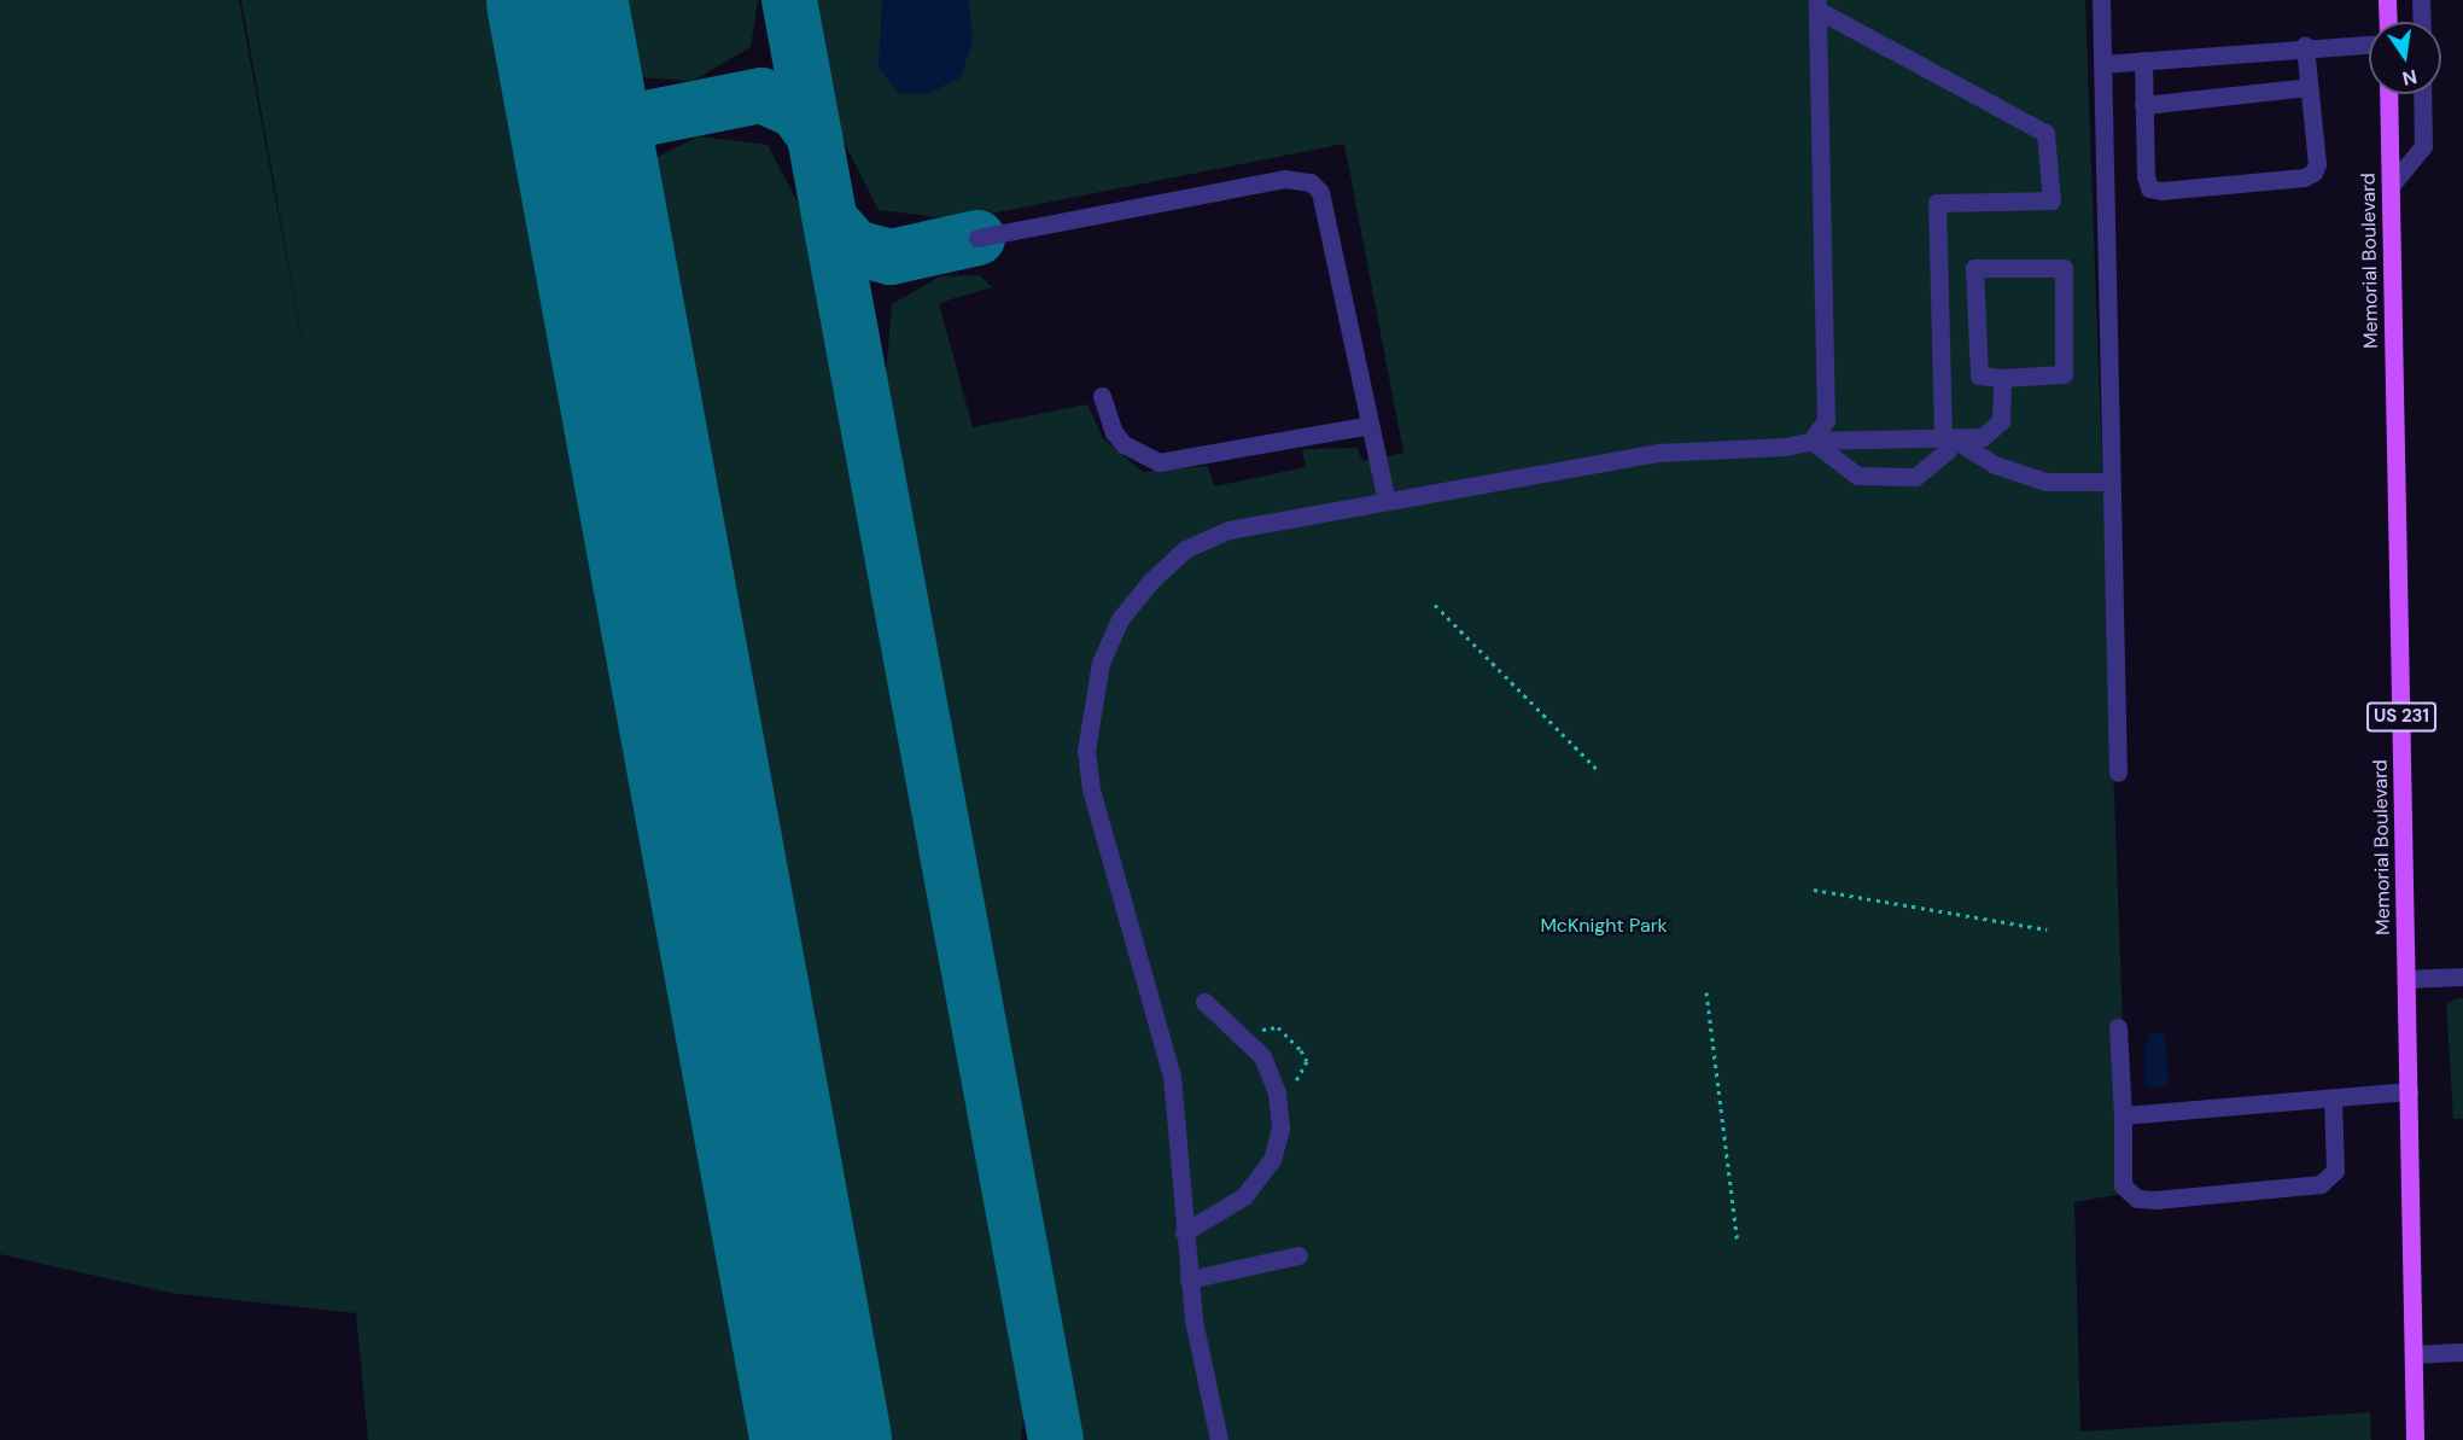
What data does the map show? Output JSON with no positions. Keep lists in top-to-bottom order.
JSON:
{
  "streets": {
    "main road": ["Memorial Boulevard", "US 231"]
  },
  "parks": ["McKnight Park"],
  "north": "bottom"
}
